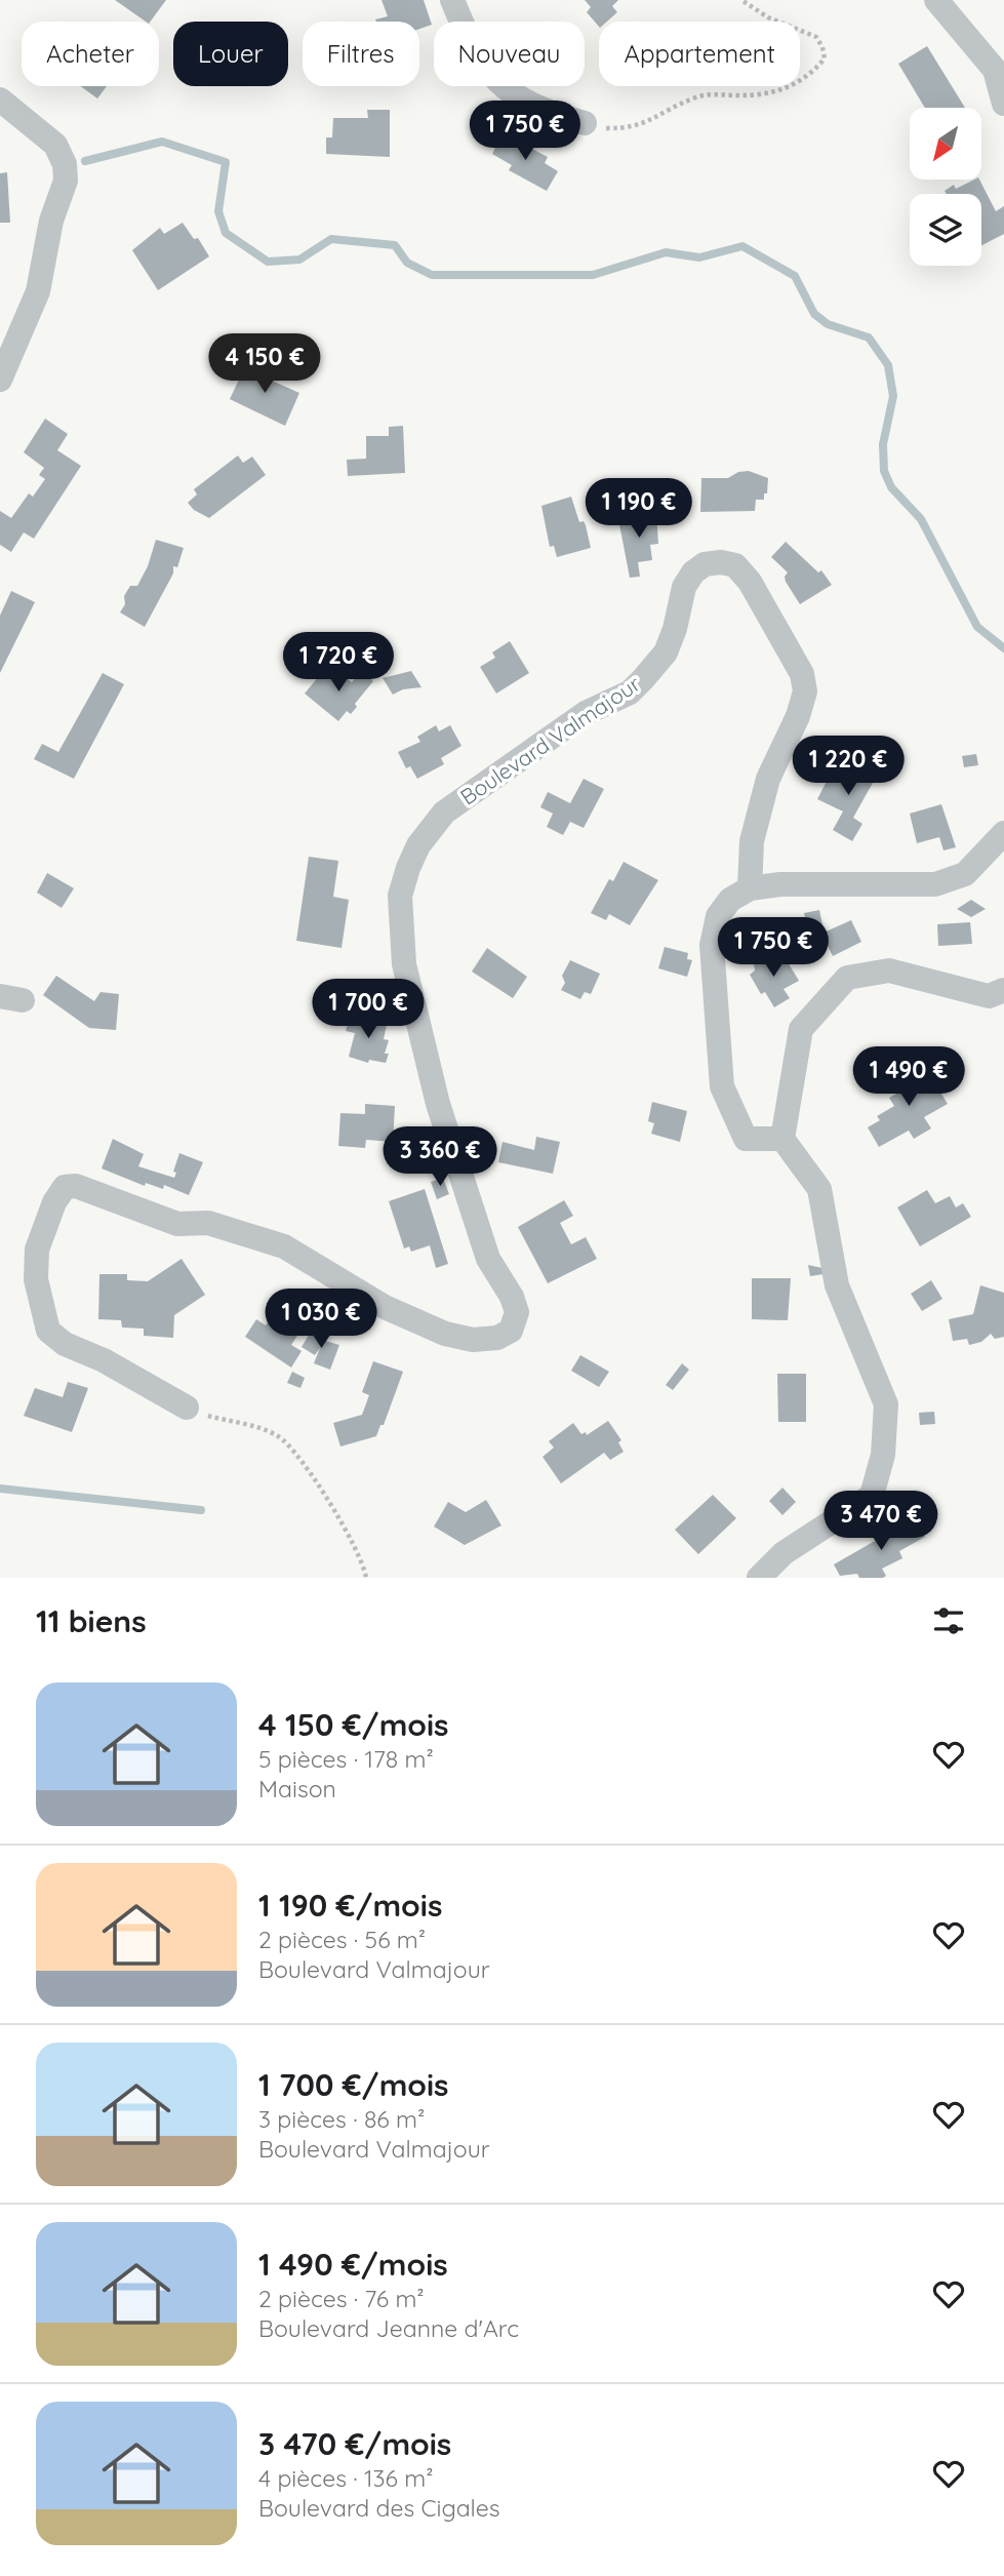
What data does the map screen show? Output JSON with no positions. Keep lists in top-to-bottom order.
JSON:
{
  "streets": {
    "street": ["Boulevard Valmajour"]
  },
  "north": "bottom left",
  "page": {
    "chip": [
      "Acheter",
      "Louer",
      "Filtres",
      "Nouveau",
      "Appartement"
    ],
    "price": [
      "1 750 €",
      "4 150 €",
      "1 190 €",
      "1 720 €",
      "1 220 €",
      "1 750 €",
      "1 700 €",
      "1 490 €",
      "3 360 €",
      "1 030 €",
      "3 470 €"
    ],
    "heading": "11 biens",
    "list": [
      {
        "name": "4 150 €/mois",
        "note": "5 pièces · 178 m² · Maison"
      },
      {
        "name": "1 190 €/mois",
        "note": "2 pièces · 56 m² · Boulevard Valmajour"
      },
      {
        "name": "1 700 €/mois",
        "note": "3 pièces · 86 m² · Boulevard Valmajour"
      },
      {
        "name": "1 490 €/mois",
        "note": "2 pièces · 76 m² · Boulevard Jeanne d'Arc"
      },
      {
        "name": "3 470 €/mois",
        "note": "4 pièces · 136 m² · Boulevard des Cigales"
      }
    ]
  }
}
